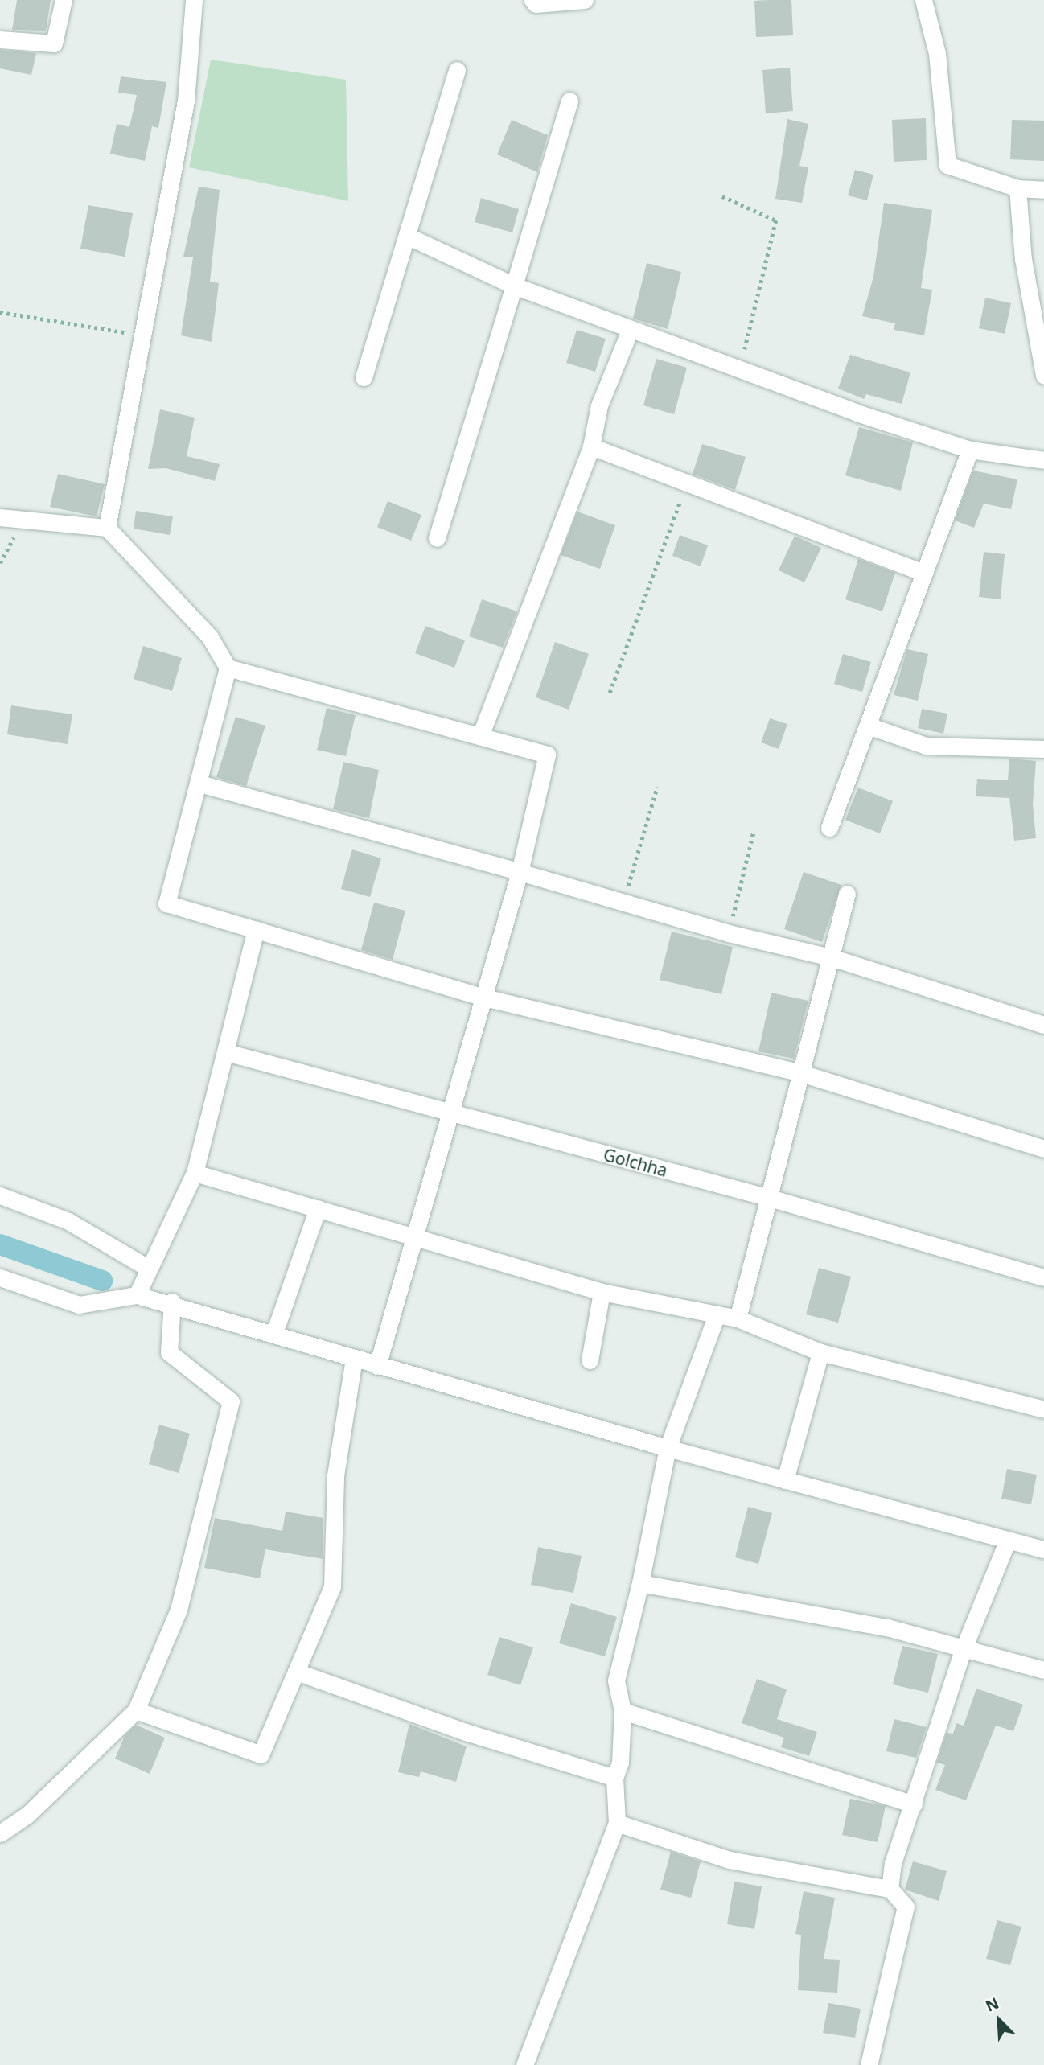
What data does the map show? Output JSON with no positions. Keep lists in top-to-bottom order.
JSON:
{
  "streets": {
    "street": ["Golchha"]
  },
  "north": "top left"
}
